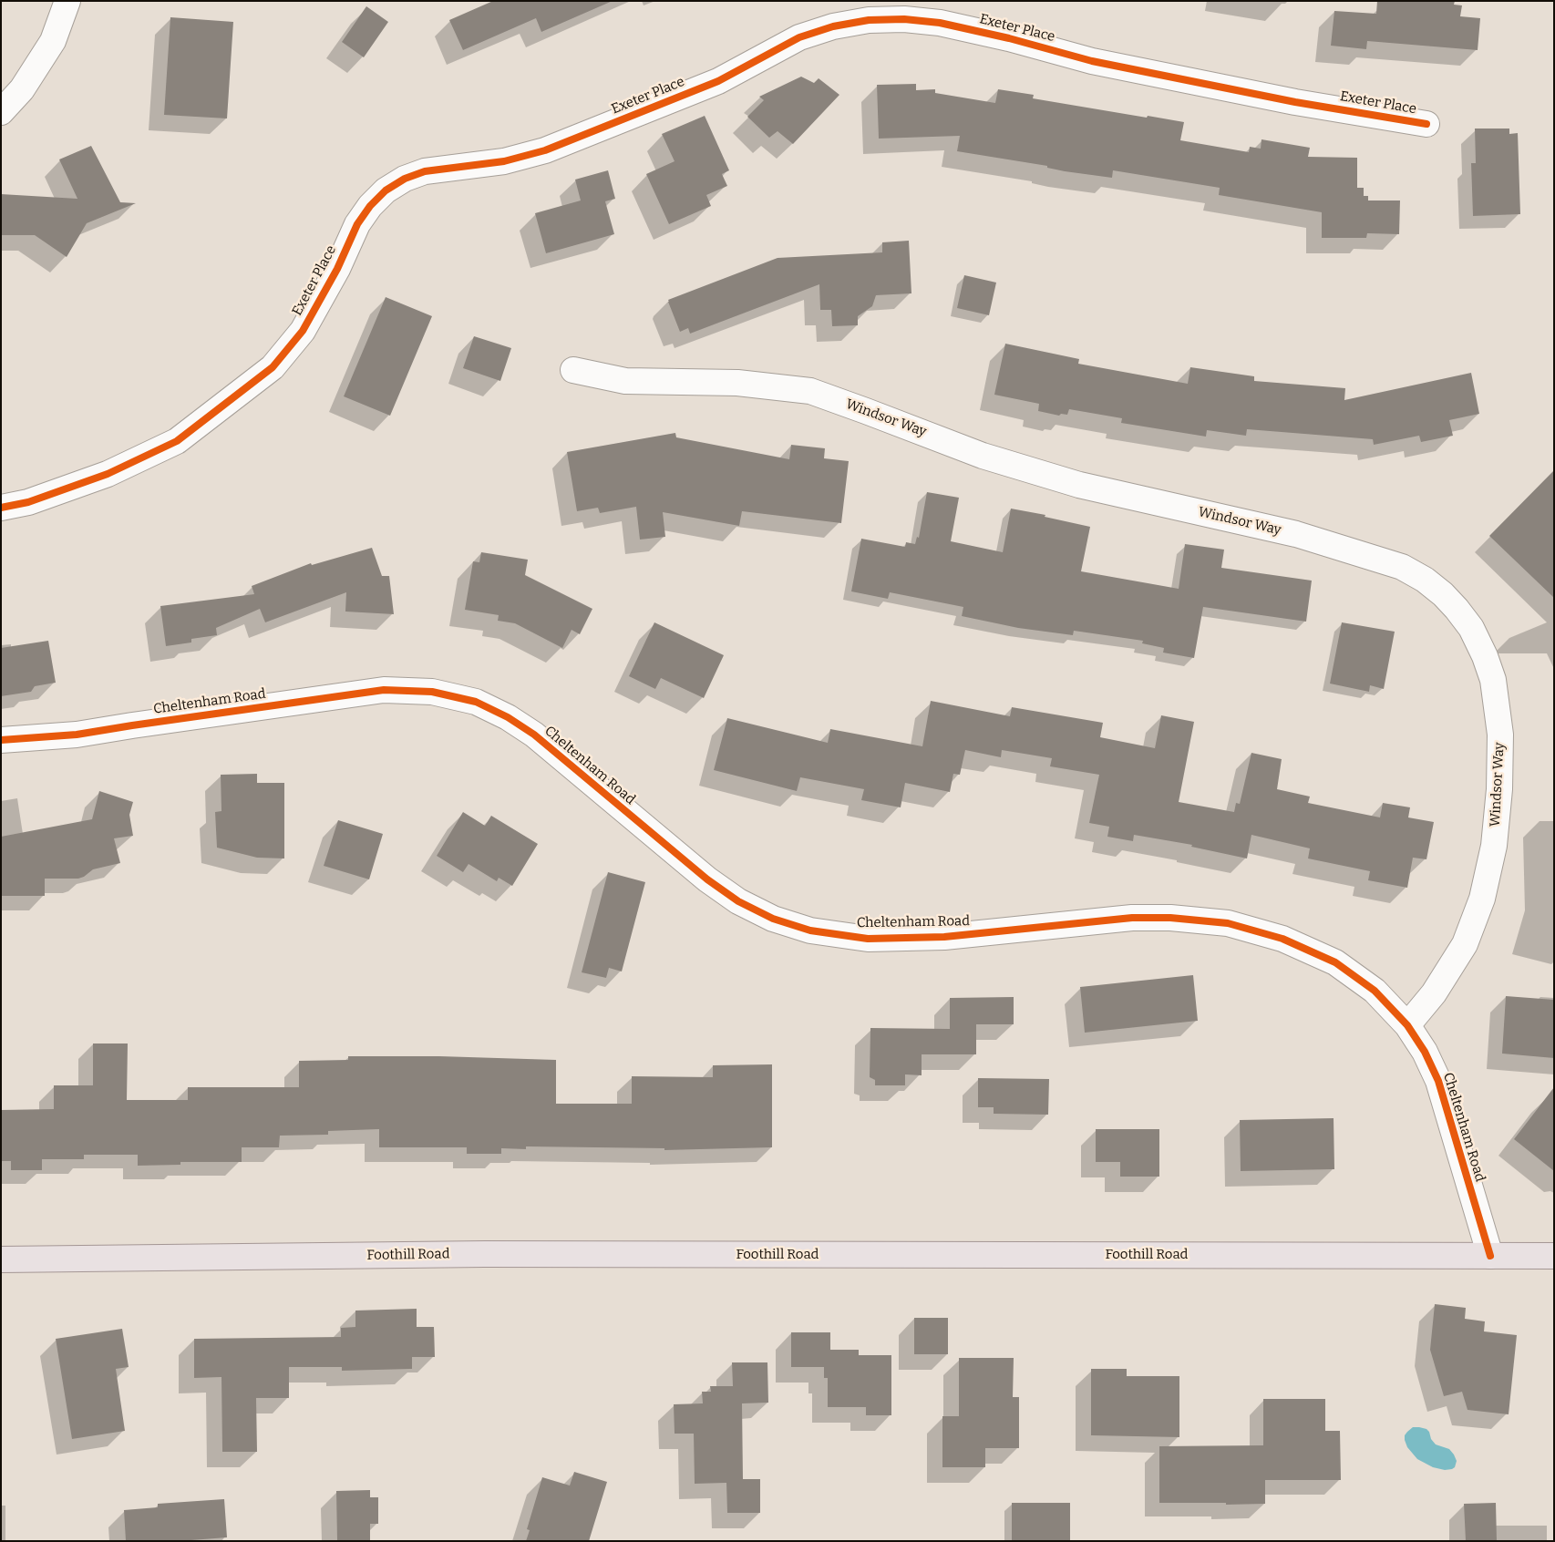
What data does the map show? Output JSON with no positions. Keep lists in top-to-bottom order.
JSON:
{
  "streets": {
    "main road": ["Foothill Road"],
    "street": ["Exeter Place", "Windsor Way", "Cheltenham Road"]
  },
  "crossings": [
    ["Windsor Way", "Cheltenham Road"],
    ["Cheltenham Road", "Foothill Road"]
  ]
}
